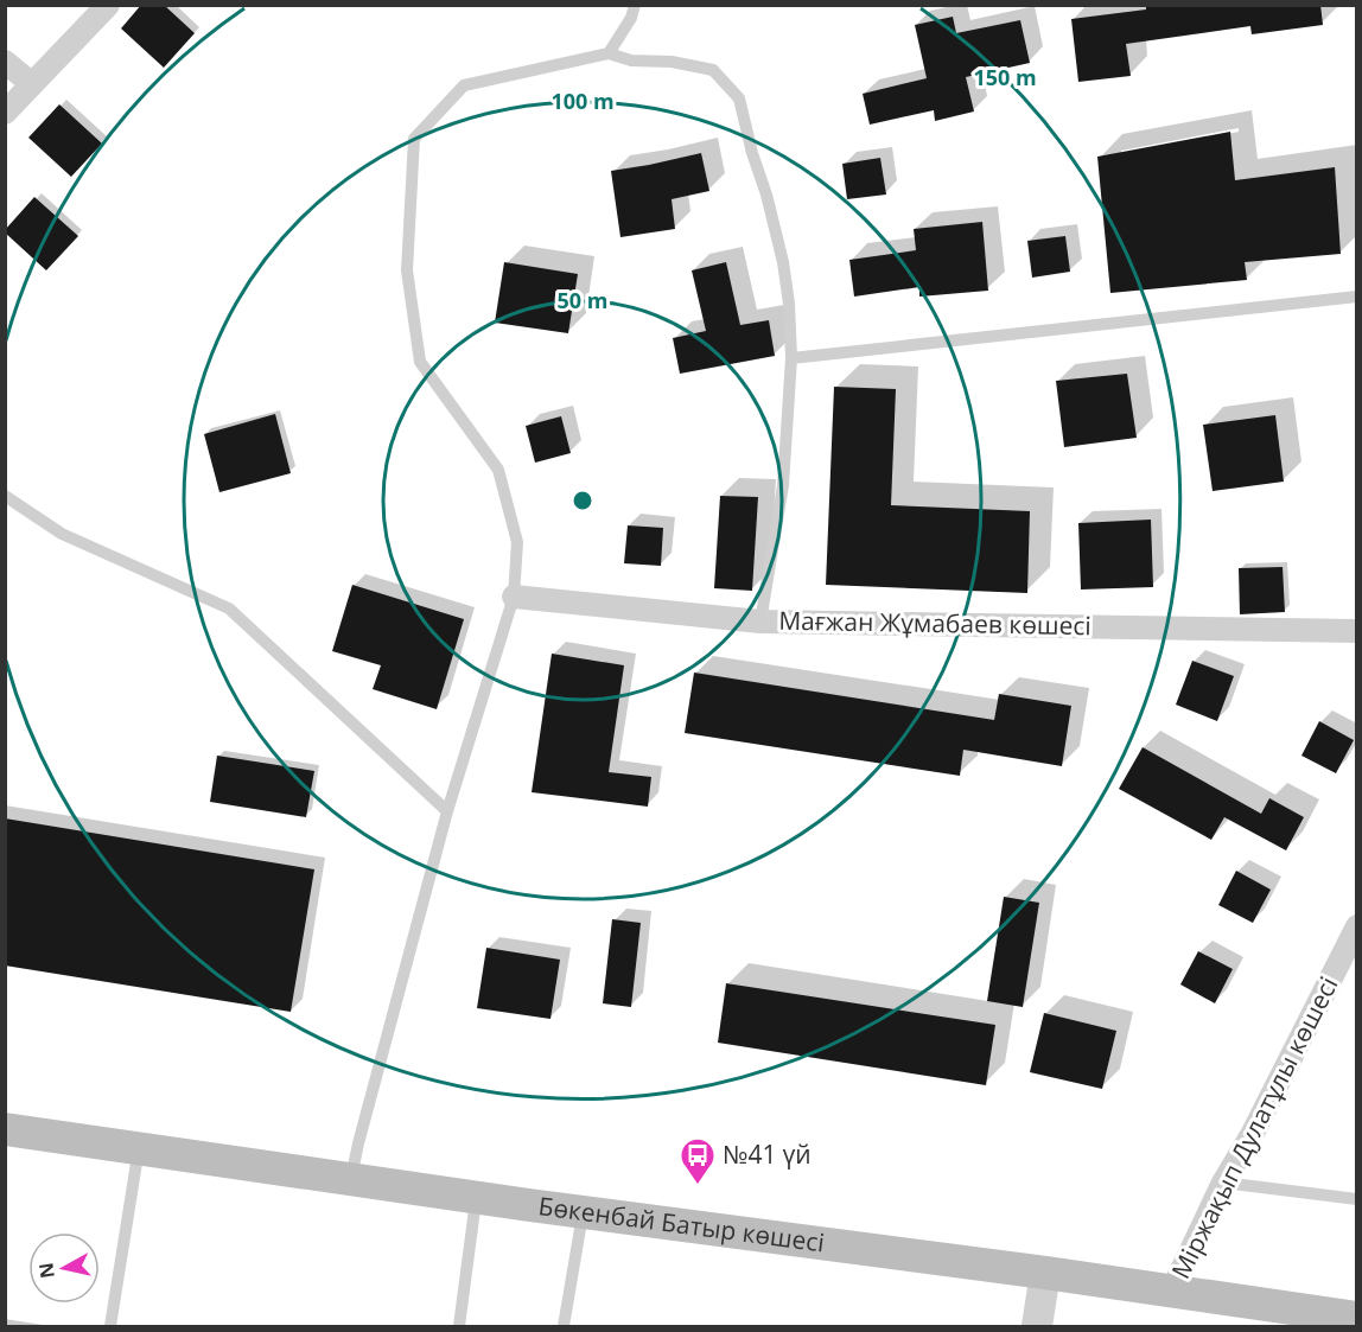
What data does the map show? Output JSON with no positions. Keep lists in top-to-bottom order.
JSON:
{
  "streets": {
    "main road": ["Бөкенбай Батыр көшесі"],
    "street": ["Мағжан Жұмабаев көшесі", "Міржақып Дулатұлы көшесі"]
  },
  "crossings": [
    ["Міржақып Дулатұлы көшесі", "Бөкенбай Батыр көшесі"]
  ],
  "places": {
    "bus stop": ["№41 үй"]
  },
  "north": "left",
  "rings": ["150 m", "100 m", "50 m"]
}
